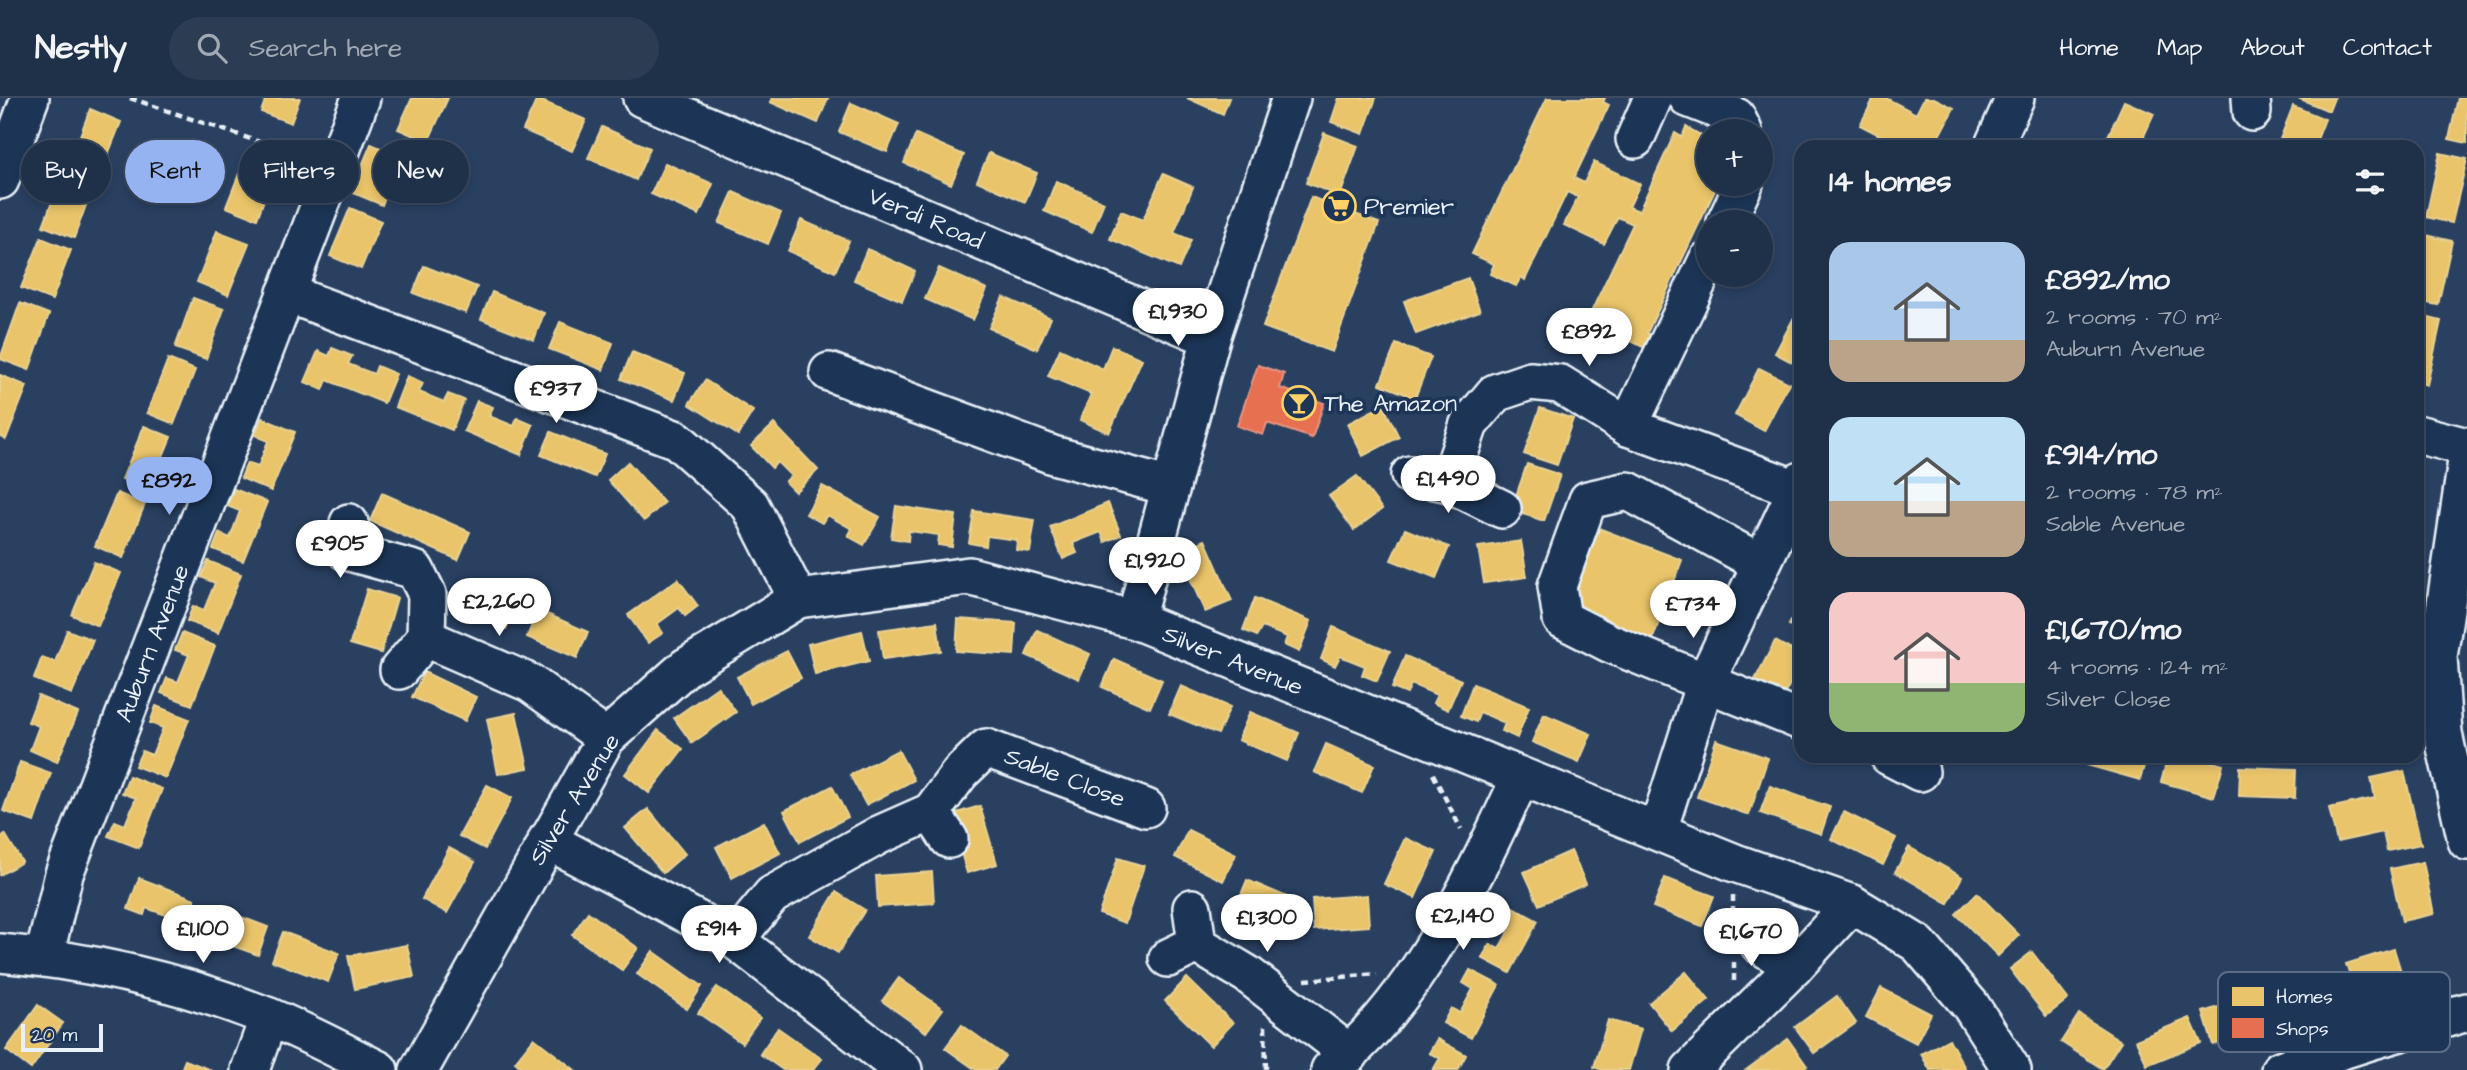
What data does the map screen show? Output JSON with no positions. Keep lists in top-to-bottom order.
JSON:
{
  "streets": {
    "street": [
      "Verdi Road",
      "Auburn Avenue",
      "Silver Avenue",
      "Sable Close"
    ]
  },
  "places": {
    "supermarket": ["Premier"],
    "bar": ["The Amazon"]
  },
  "legend": ["Homes", "Shops"],
  "scale_bar": "20 m",
  "page": {
    "header": "Nestly",
    "search": "Search here",
    "nav": [
      "Home",
      "Map",
      "About",
      "Contact"
    ],
    "map_buttons": ["+", "−"],
    "chip": [
      "Buy",
      "Rent",
      "Filters",
      "New"
    ],
    "heading": "14 homes",
    "list": [
      {
        "name": "£892/mo",
        "note": "2 rooms · 70 m² · Auburn Avenue"
      },
      {
        "name": "£914/mo",
        "note": "2 rooms · 78 m² · Sable Avenue"
      },
      {
        "name": "£1,670/mo",
        "note": "4 rooms · 124 m² · Silver Close"
      }
    ],
    "price": [
      "£1,930",
      "£892",
      "£937",
      "£1,490",
      "£892",
      "£905",
      "£1,920",
      "£2,260",
      "£734",
      "£2,140",
      "£1,300",
      "£1,100",
      "£914",
      "£1,670"
    ],
    "scale": "20 m"
  }
}
